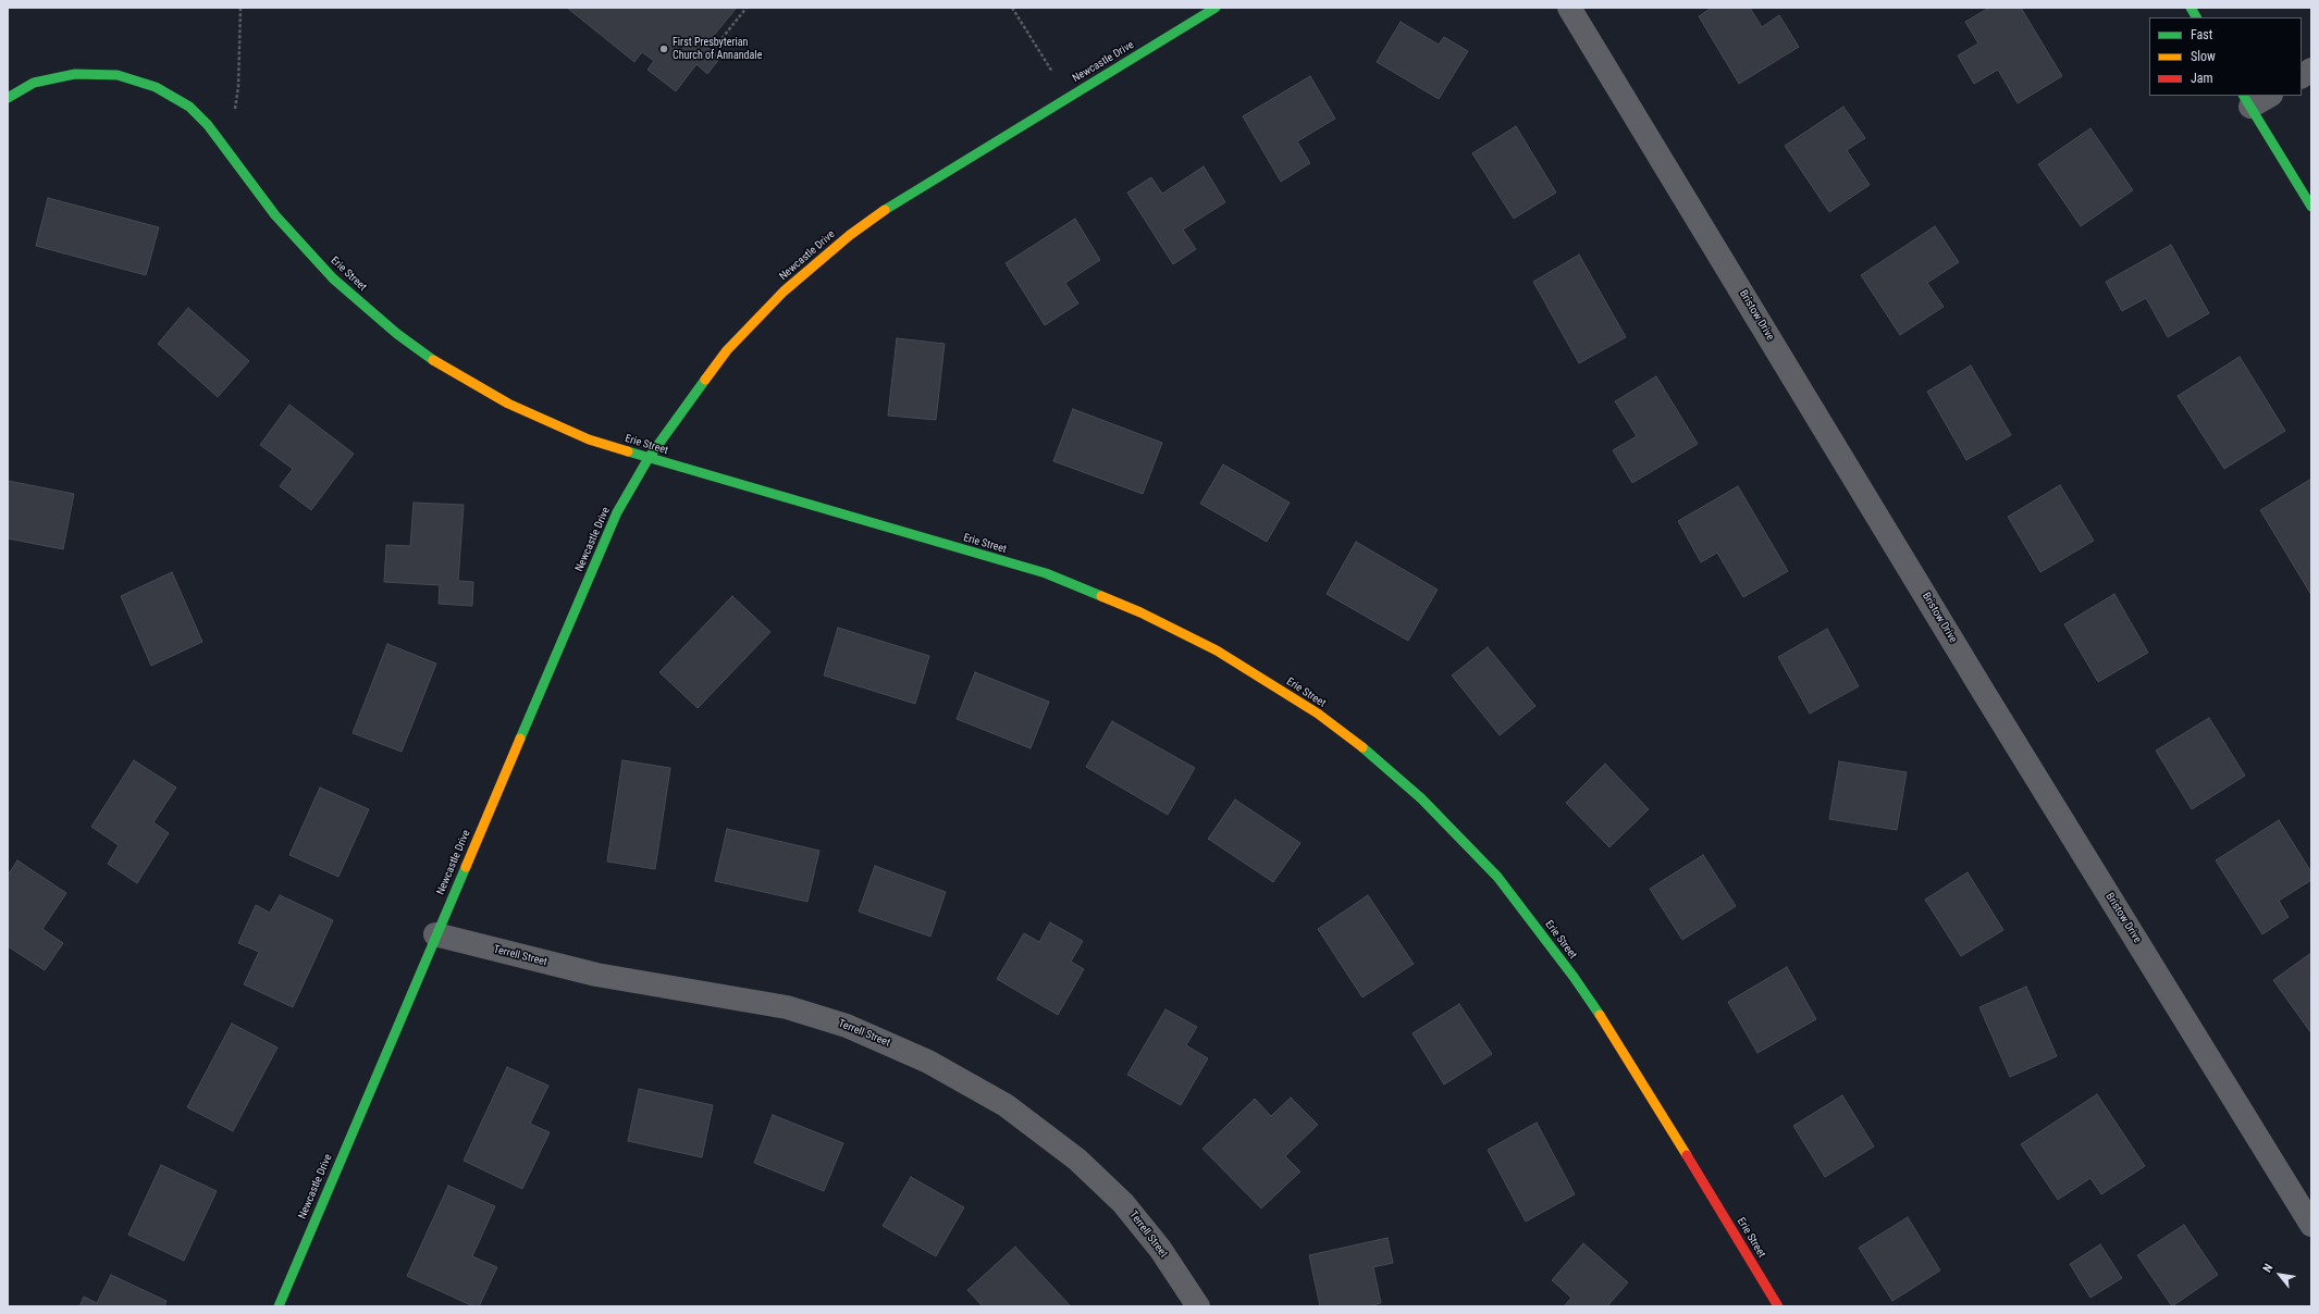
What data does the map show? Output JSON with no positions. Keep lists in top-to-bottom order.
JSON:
{
  "streets": {
    "street": [
      "Newcastle Drive",
      "Erie Street",
      "Bristow Drive",
      "Terrell Street"
    ]
  },
  "crossings": [
    ["Newcastle Drive", "Erie Street"],
    ["Newcastle Drive", "Terrell Street"]
  ],
  "places": ["First Presbyterian Church of Annandale"],
  "legend": ["Fast", "Slow", "Jam"],
  "north": "top left"
}
